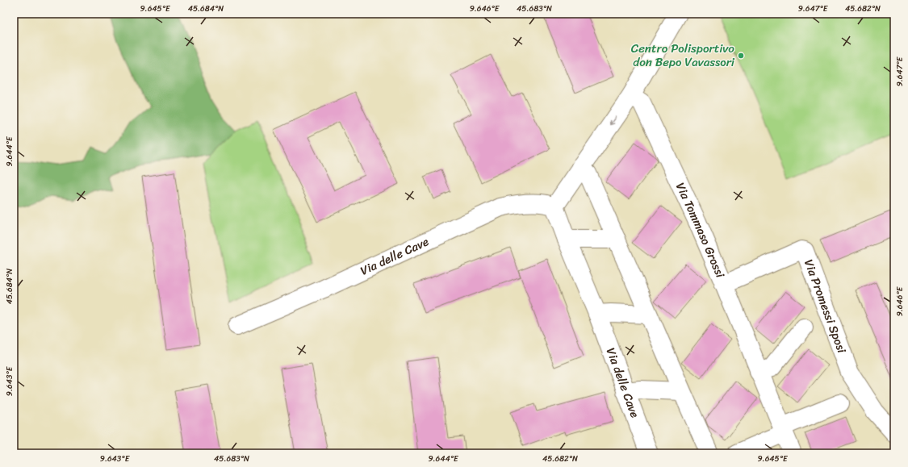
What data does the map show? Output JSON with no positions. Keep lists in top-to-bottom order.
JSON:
{
  "streets": {
    "street": ["Via Tommaso Grossi", "Via delle Cave", "Via Promessi Sposi"]
  },
  "crossings": [
    ["Via Tommaso Grossi", "Via Promessi Sposi"]
  ],
  "places": ["Centro Polisportivo don Bepo Vavassori"],
  "coordinates": [
    "9.645°E",
    "45.684°N",
    "9.646°E",
    "45.683°N",
    "9.647°E",
    "45.682°N",
    "9.644°E",
    "9.643°E"
  ]
}
